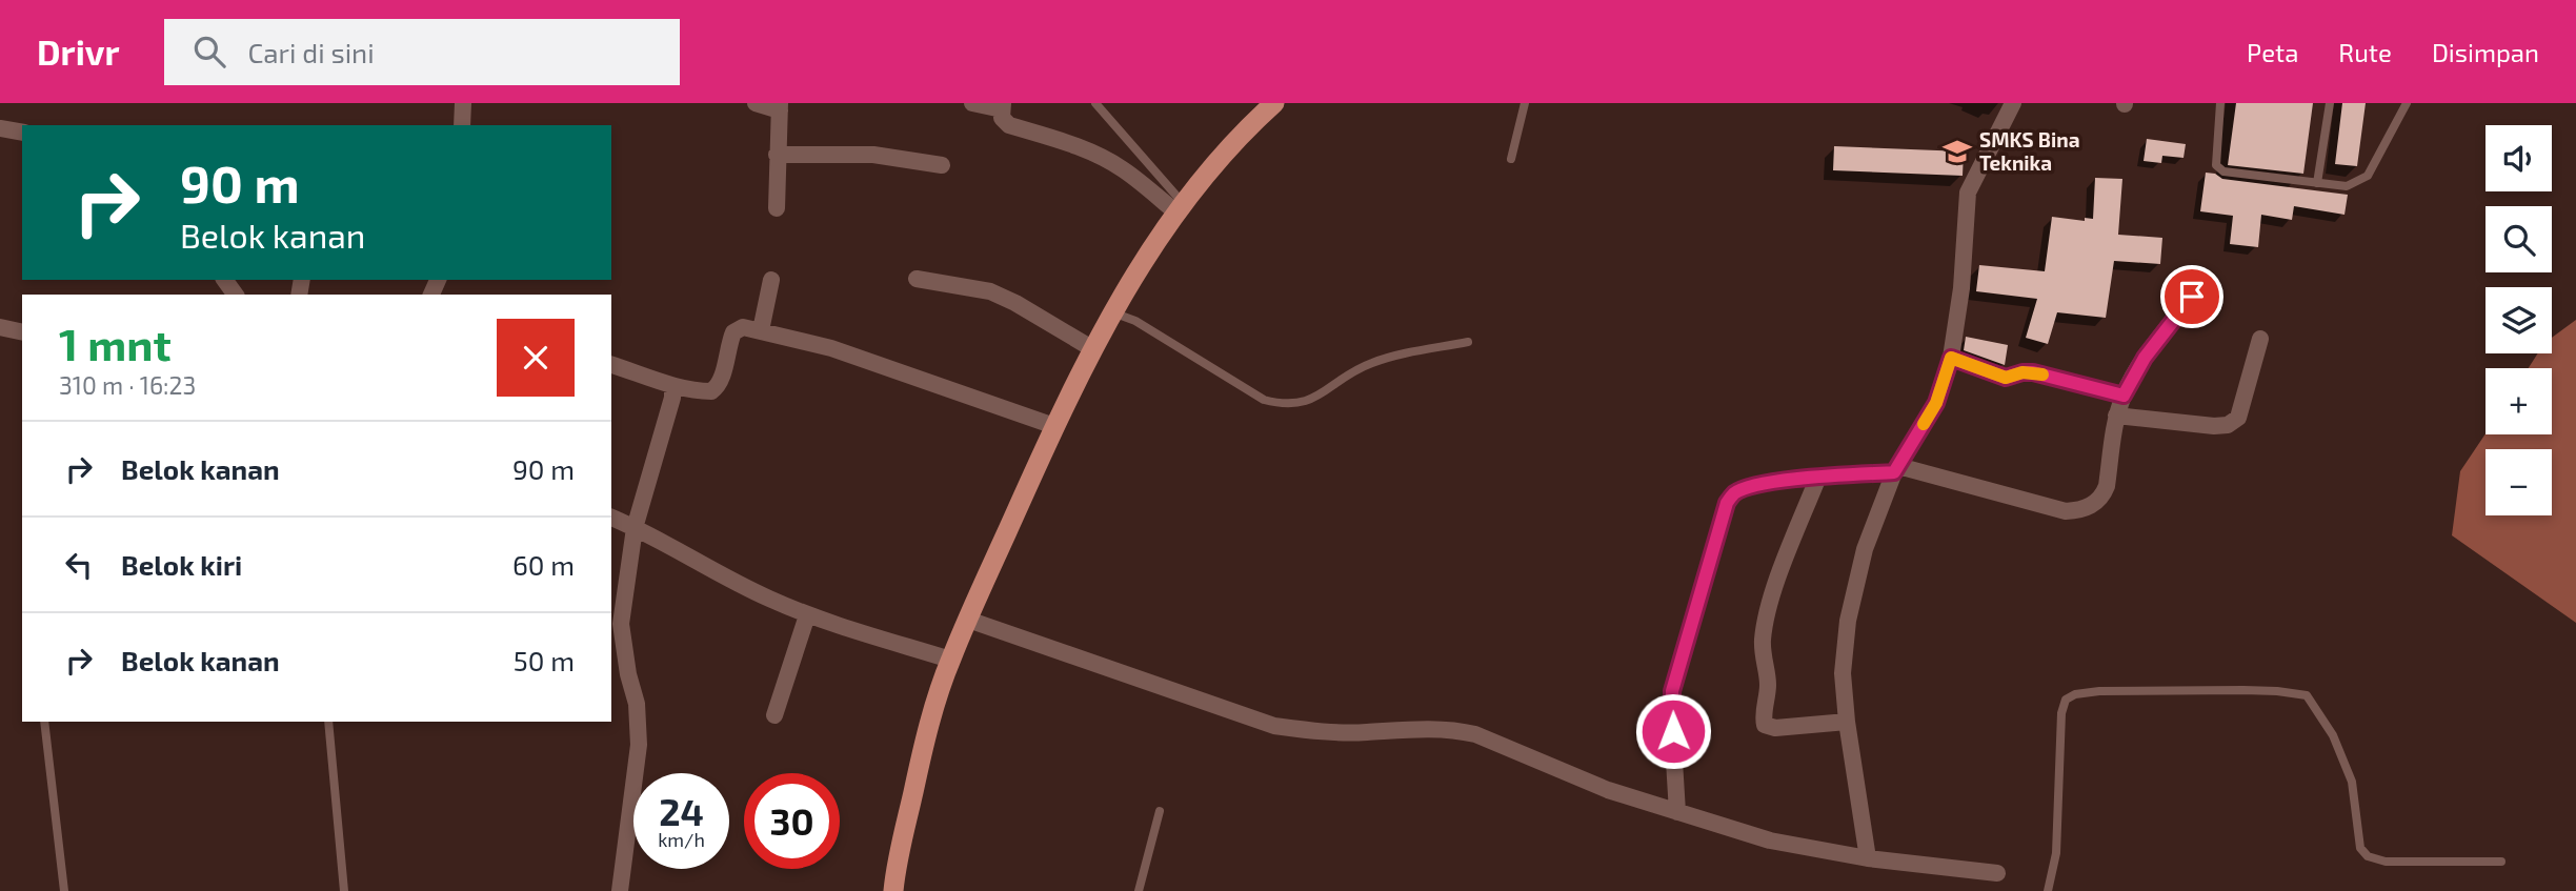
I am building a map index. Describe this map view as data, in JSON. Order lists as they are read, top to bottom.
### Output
{
  "places": {
    "school or university": ["SMKS Bina Teknika"]
  },
  "page": {
    "header": "Drivr",
    "search": "Cari di sini",
    "nav": ["Peta", "Rute", "Disimpan"],
    "map_buttons": ["+", "−"],
    "turn": ["90 m", "Belok kanan"],
    "heading": ["1 mnt", "310 m · 16:23"],
    "list": [
      {
        "name": "Belok kanan",
        "value": "90 m"
      },
      {
        "name": "Belok kiri",
        "value": "60 m"
      },
      {
        "name": "Belok kanan",
        "value": "50 m"
      }
    ],
    "speed": "24 km/h",
    "limit": "30"
  }
}
